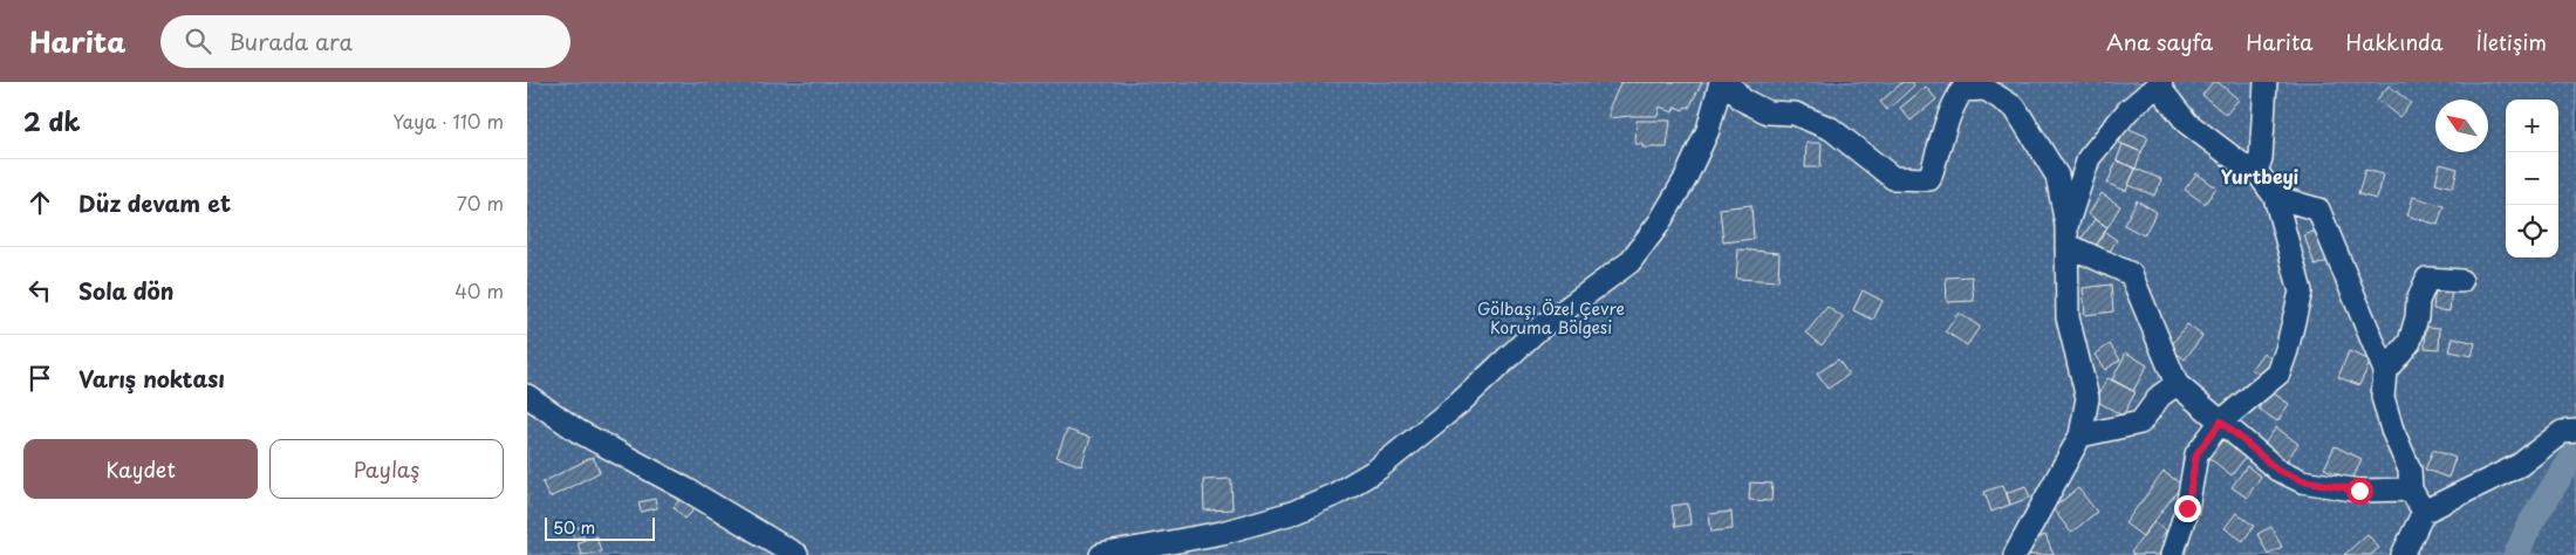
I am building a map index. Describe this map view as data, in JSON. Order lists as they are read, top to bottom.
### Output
{
  "districts": ["Yurtbeyi"],
  "parks": ["Gölbaşı Özel Çevre Koruma Bölgesi"],
  "scale_bar": "50 m",
  "north": "top left",
  "page": {
    "header": "Harita",
    "search": "Burada ara",
    "nav": [
      "Ana sayfa",
      "Harita",
      "Hakkında",
      "İletişim"
    ],
    "heading": ["2 dk", "Yaya · 110 m"],
    "map_buttons": ["+", "−"],
    "list": [
      ["Düz devam et", "70 m"],
      ["Sola dön", "40 m"],
      "Varış noktası"
    ],
    "buttons": ["Kaydet", "Paylaş"],
    "scale": "50 m"
  }
}
